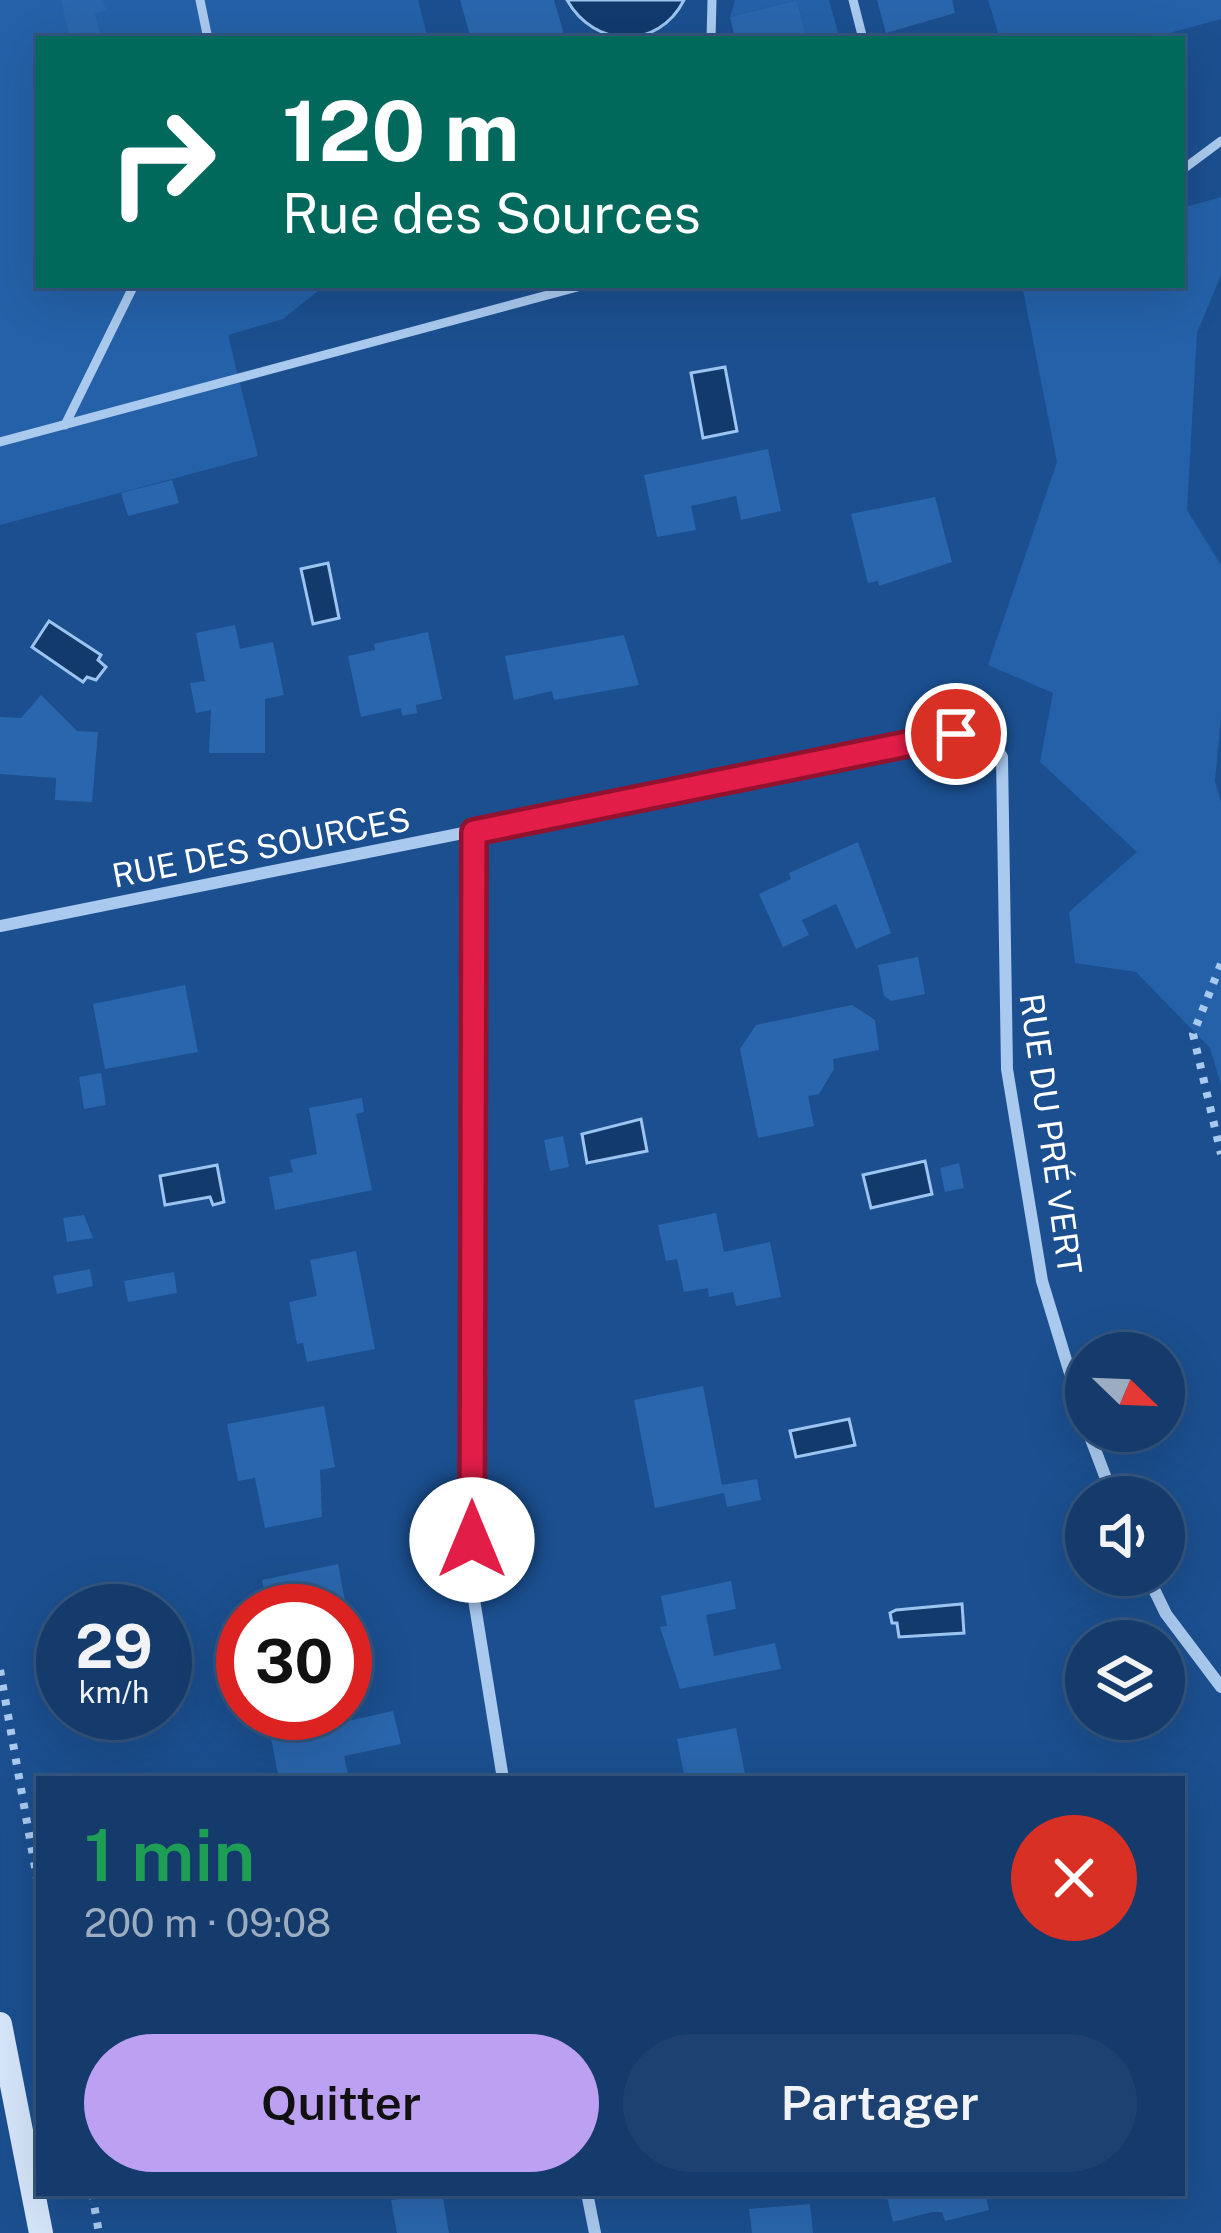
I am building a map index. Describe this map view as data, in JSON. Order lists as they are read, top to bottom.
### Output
{
  "streets": {
    "street": ["RUE DES SOURCES", "RUE DU PRÉ VERT"]
  },
  "crossings": [
    ["RUE DES SOURCES", "RUE DU PRÉ VERT"]
  ],
  "north": "bottom right",
  "page": {
    "turn": ["120 m", "Rue des Sources"],
    "speed": "29 km/h",
    "limit": "30",
    "heading": ["1 min", "200 m · 09:08"],
    "buttons": ["Quitter", "Partager"]
  }
}
